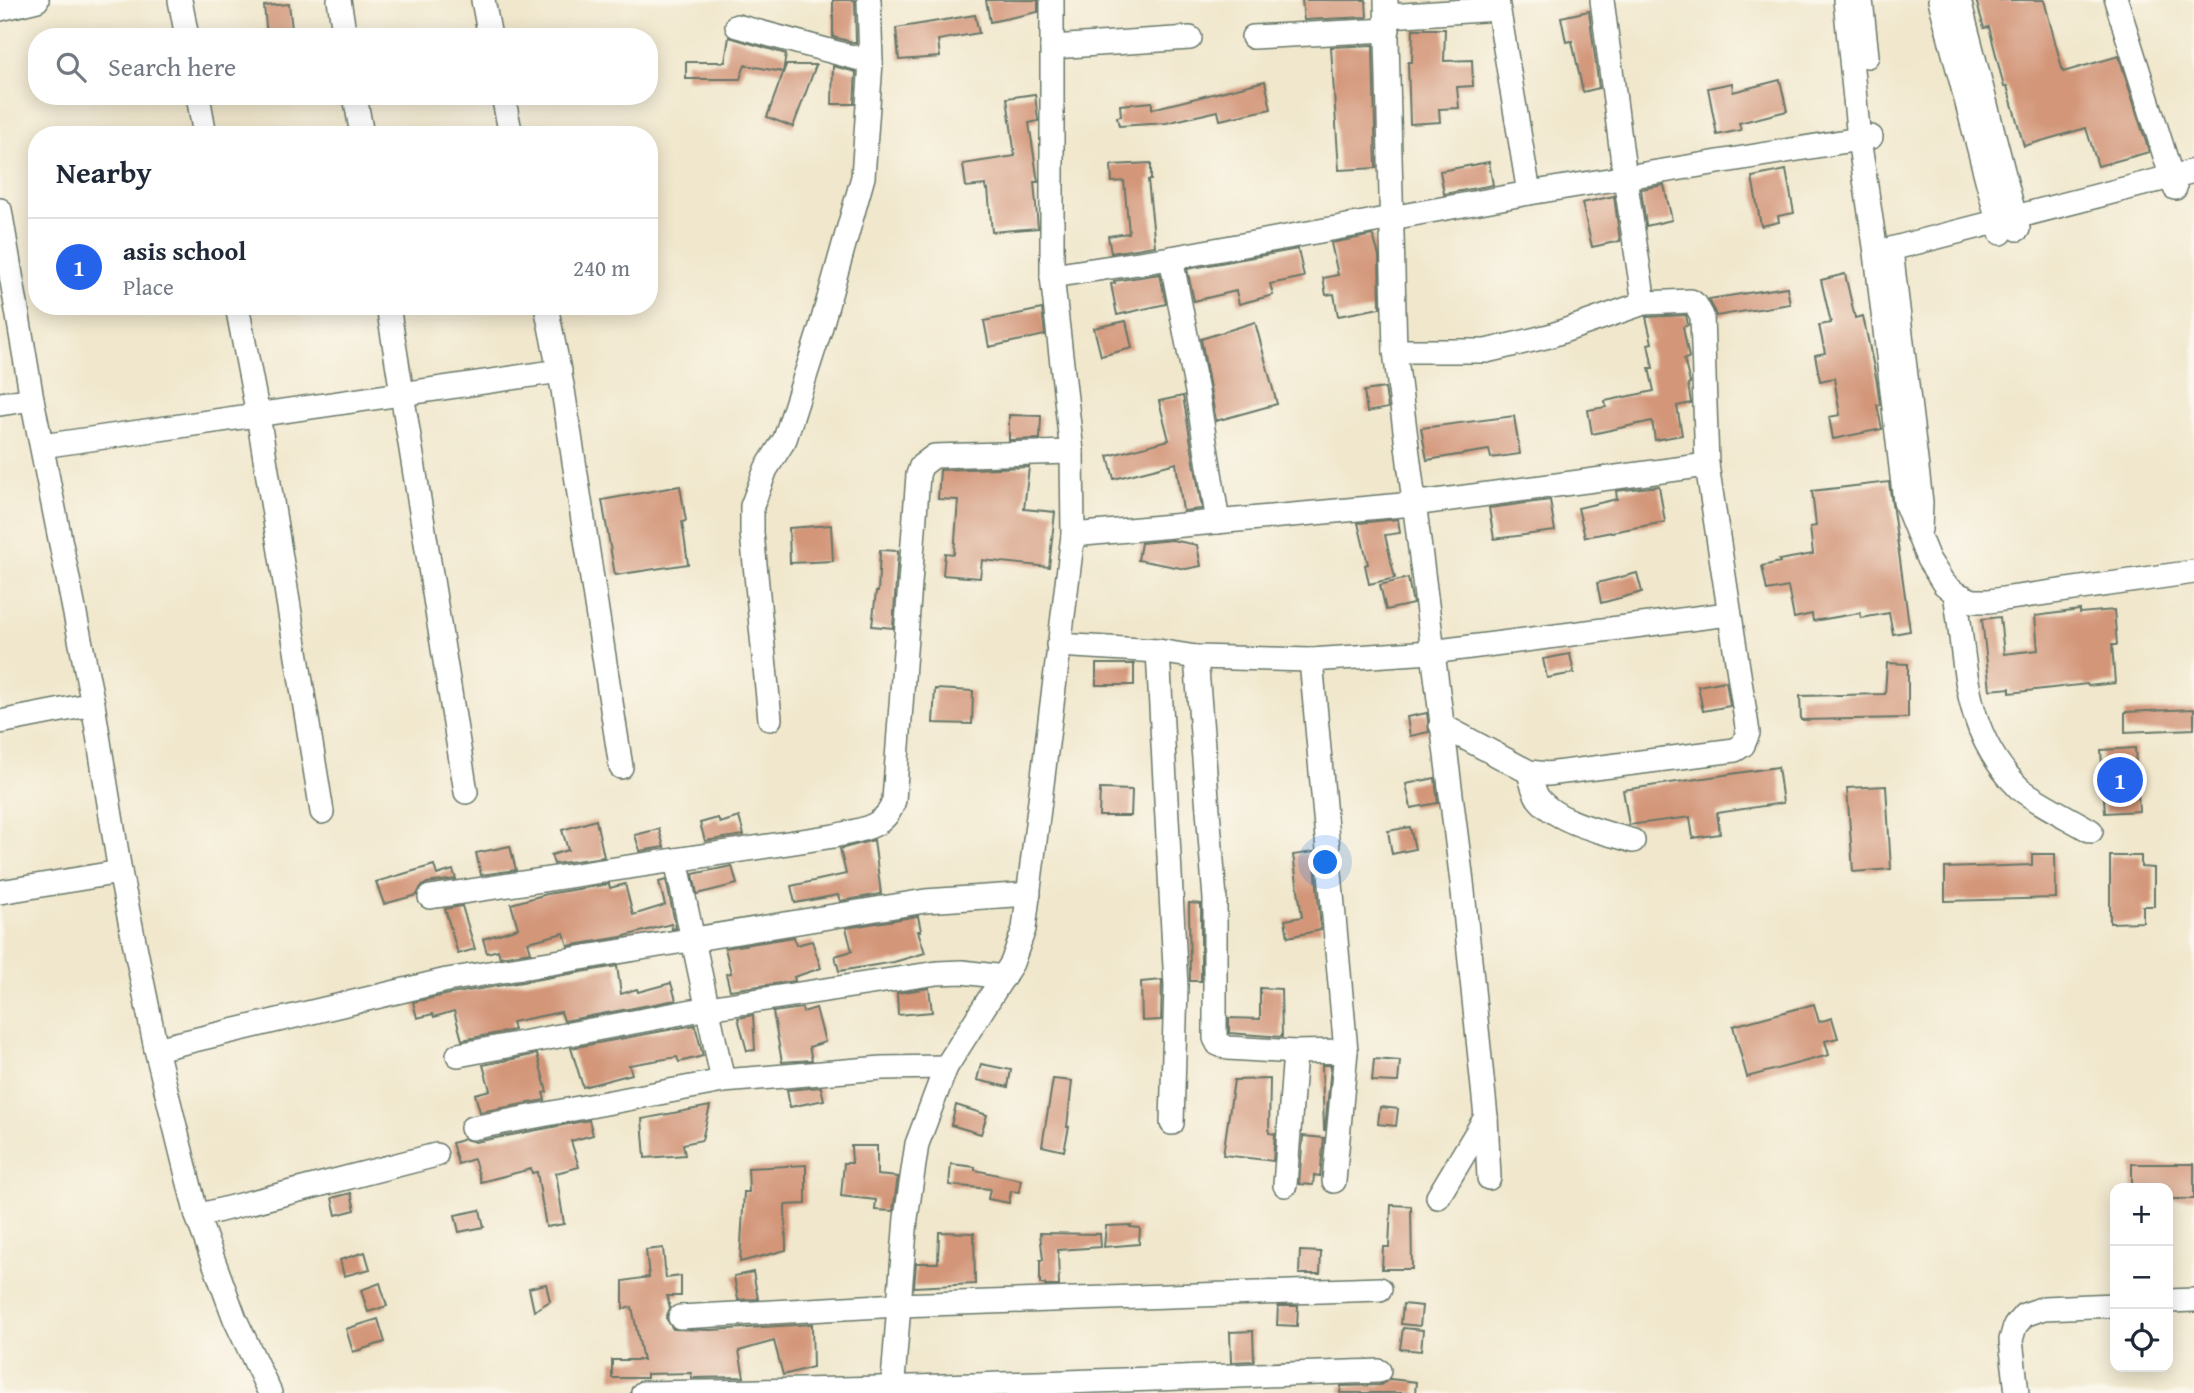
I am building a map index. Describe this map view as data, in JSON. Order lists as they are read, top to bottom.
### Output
{
  "page": {
    "search": "Search here",
    "heading": "Nearby",
    "list": [
      {
        "mark": "1",
        "name": "asis school",
        "note": "Place",
        "value": "240 m"
      }
    ],
    "pins": "1",
    "map_buttons": ["+", "−"]
  }
}
